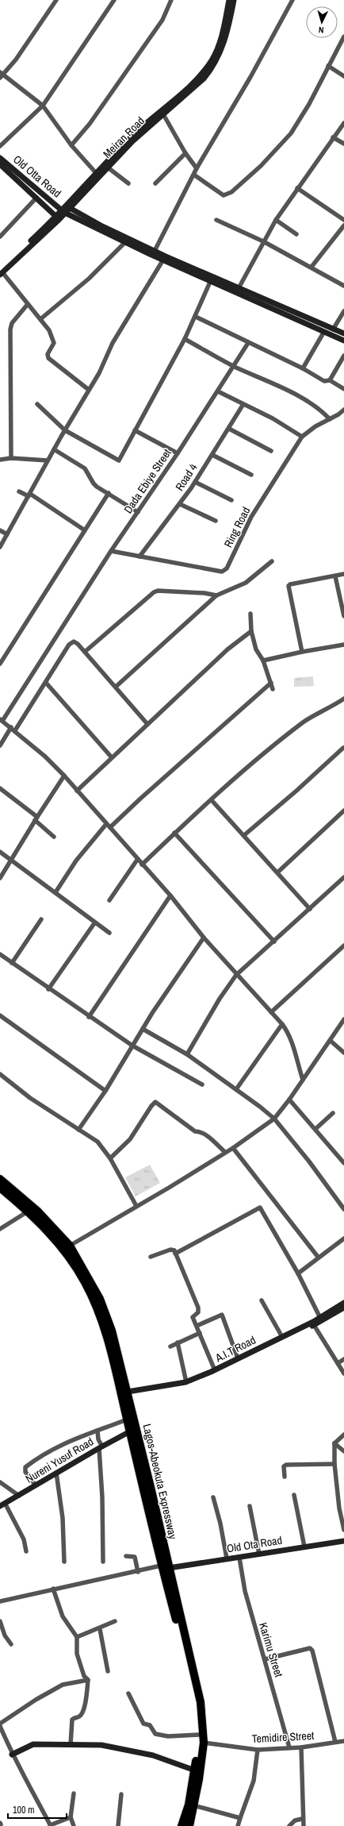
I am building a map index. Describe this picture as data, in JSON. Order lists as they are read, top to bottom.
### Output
{
  "streets": {
    "highway": ["Lagos-Abeokuta Expressway"],
    "street": [
      "Meiran Road",
      "Old Otta Road",
      "Road 4",
      "Dada Ebiye Street",
      "Ring Road",
      "A.I.T Road",
      "Nureni Yusuf Road",
      "Old Ota Road",
      "Karimu Street",
      "Temidire Street"
    ]
  },
  "crossings": [
    ["Meiran Road", "Old Otta Road"],
    ["Road 4", "Ring Road"],
    ["Dada Ebiye Street", "Ring Road"],
    ["A.I.T Road", "Lagos-Abeokuta Expressway"],
    ["Nureni Yusuf Road", "Lagos-Abeokuta Expressway"],
    ["Lagos-Abeokuta Expressway", "Old Ota Road"],
    ["Lagos-Abeokuta Expressway", "Temidire Street"],
    ["Old Ota Road", "Karimu Street"],
    ["Karimu Street", "Temidire Street"]
  ],
  "scale_bar": "100 m",
  "north": "bottom"
}
